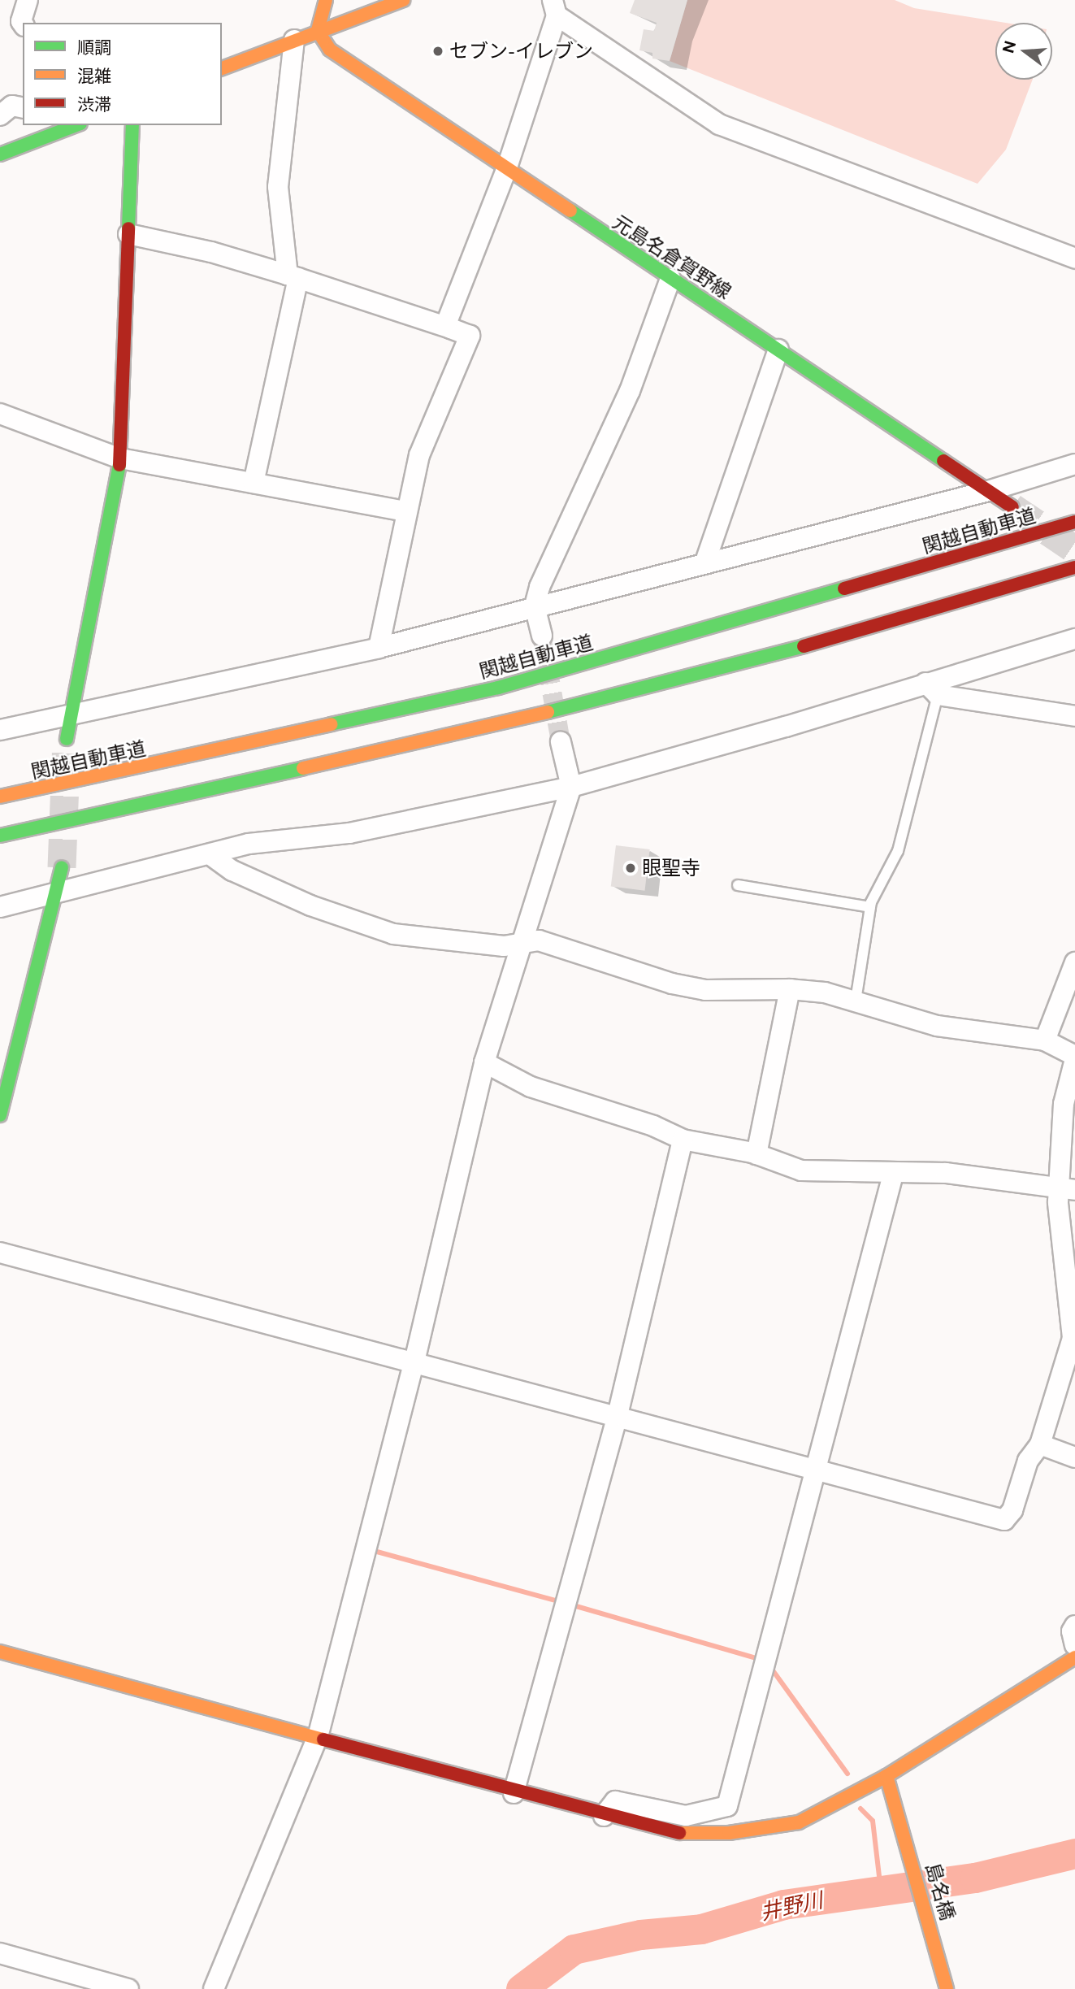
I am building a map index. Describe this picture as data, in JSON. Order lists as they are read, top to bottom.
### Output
{
  "streets": {
    "main road": ["元島名倉賀野線", "関越自動車道", "島名橋"]
  },
  "water": ["井野川"],
  "places": ["セブン-イレブン", "眼聖寺"],
  "legend": ["順調", "混雑", "渋滞"],
  "north": "left"
}
